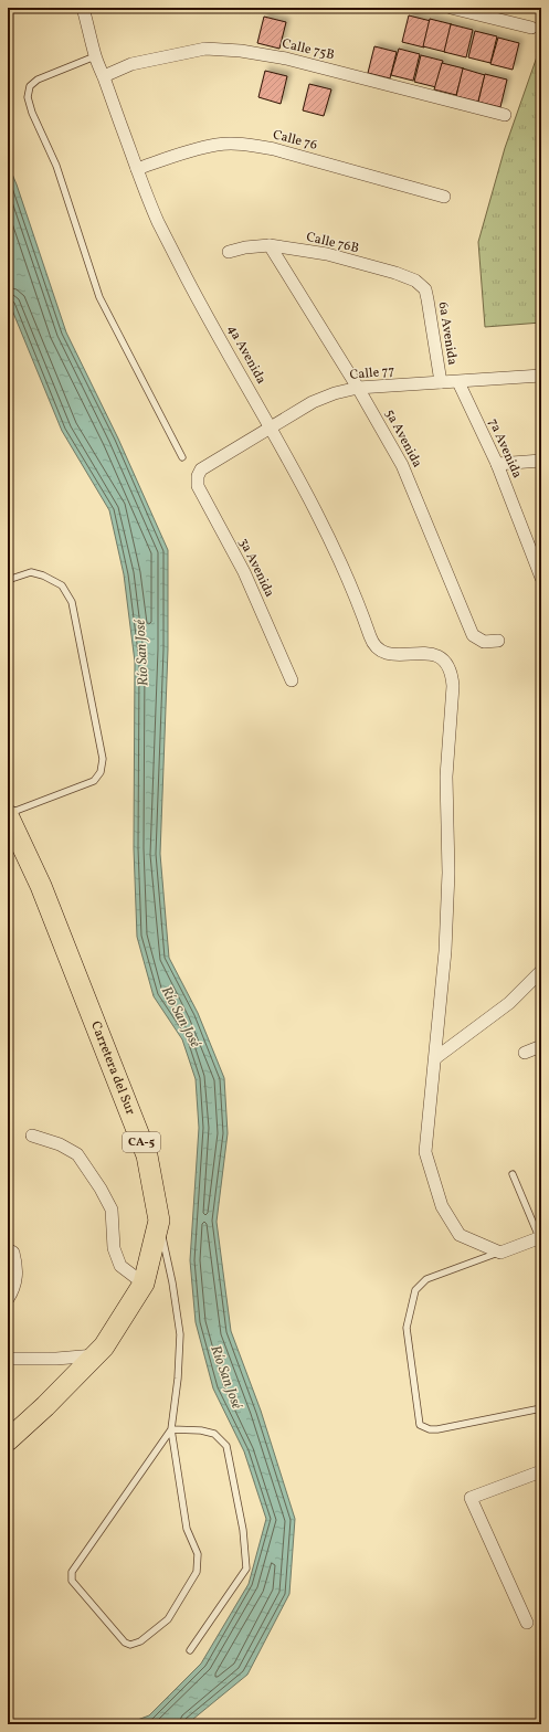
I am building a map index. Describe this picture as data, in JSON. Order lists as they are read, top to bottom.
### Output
{
  "streets": {
    "highway": ["Carretera del Sur", "CA-5"],
    "street": [
      "Calle 75B",
      "Calle 76",
      "Calle 76B",
      "6a Avenida",
      "4a Avenida",
      "Calle 77",
      "5a Avenida",
      "7a Avenida",
      "3a Avenida"
    ]
  },
  "crossings": [
    ["Calle 75B", "4a Avenida"],
    ["Calle 76", "4a Avenida"],
    ["Calle 76B", "6a Avenida"],
    ["Calle 76B", "5a Avenida"],
    ["6a Avenida", "Calle 77"],
    ["4a Avenida", "Calle 77"],
    ["Calle 77", "5a Avenida"],
    ["Calle 77", "7a Avenida"],
    ["Calle 77", "3a Avenida"]
  ],
  "water": ["Río San José"]
}
